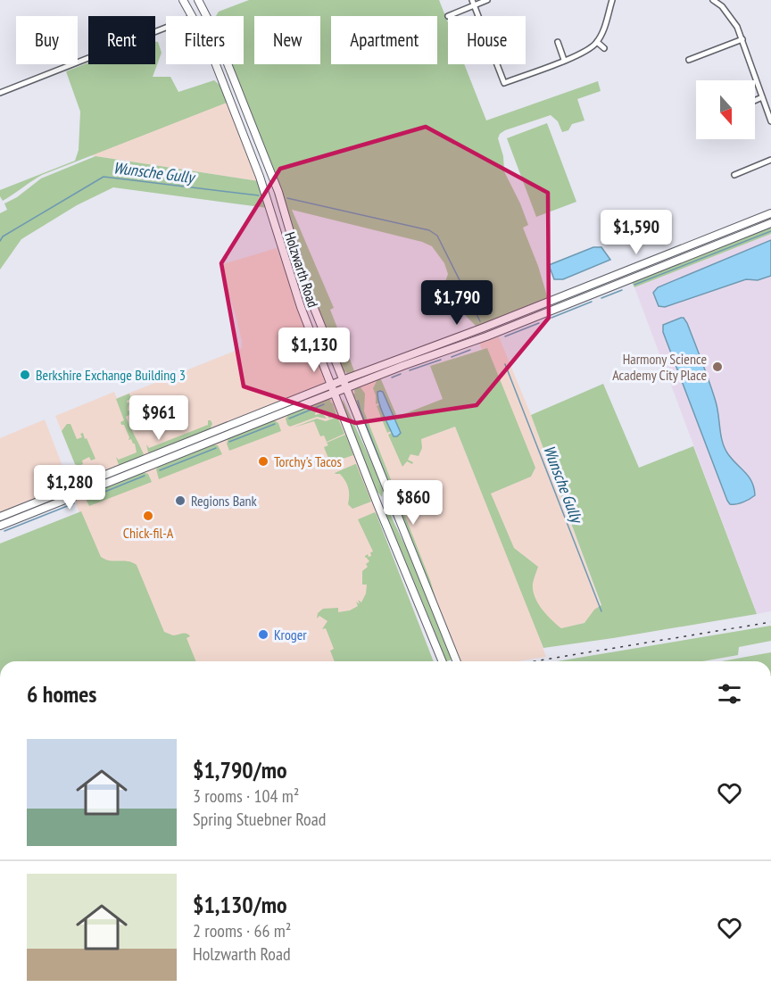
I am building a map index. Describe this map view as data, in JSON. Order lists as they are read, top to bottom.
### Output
{
  "streets": {
    "main road": ["Holzwarth Road"]
  },
  "water": ["Wunsche Gully"],
  "places": [
    "Harmony Science Academy City Place",
    "Berkshire Exchange Building 3",
    "Torchy's Tacos",
    "Regions Bank",
    "Chick-fil-A",
    "Kroger"
  ],
  "north": "bottom",
  "page": {
    "chip": [
      "Buy",
      "Rent",
      "Filters",
      "New",
      "Apartment",
      "House"
    ],
    "price": [
      "$1,590",
      "$1,790",
      "$1,130",
      "$961",
      "$1,280",
      "$860"
    ],
    "heading": "6 homes",
    "list": [
      {
        "name": "$1,790/mo",
        "note": "3 rooms · 104 m² · Spring Stuebner Road"
      },
      {
        "name": "$1,130/mo",
        "note": "2 rooms · 66 m² · Holzwarth Road"
      }
    ]
  }
}
